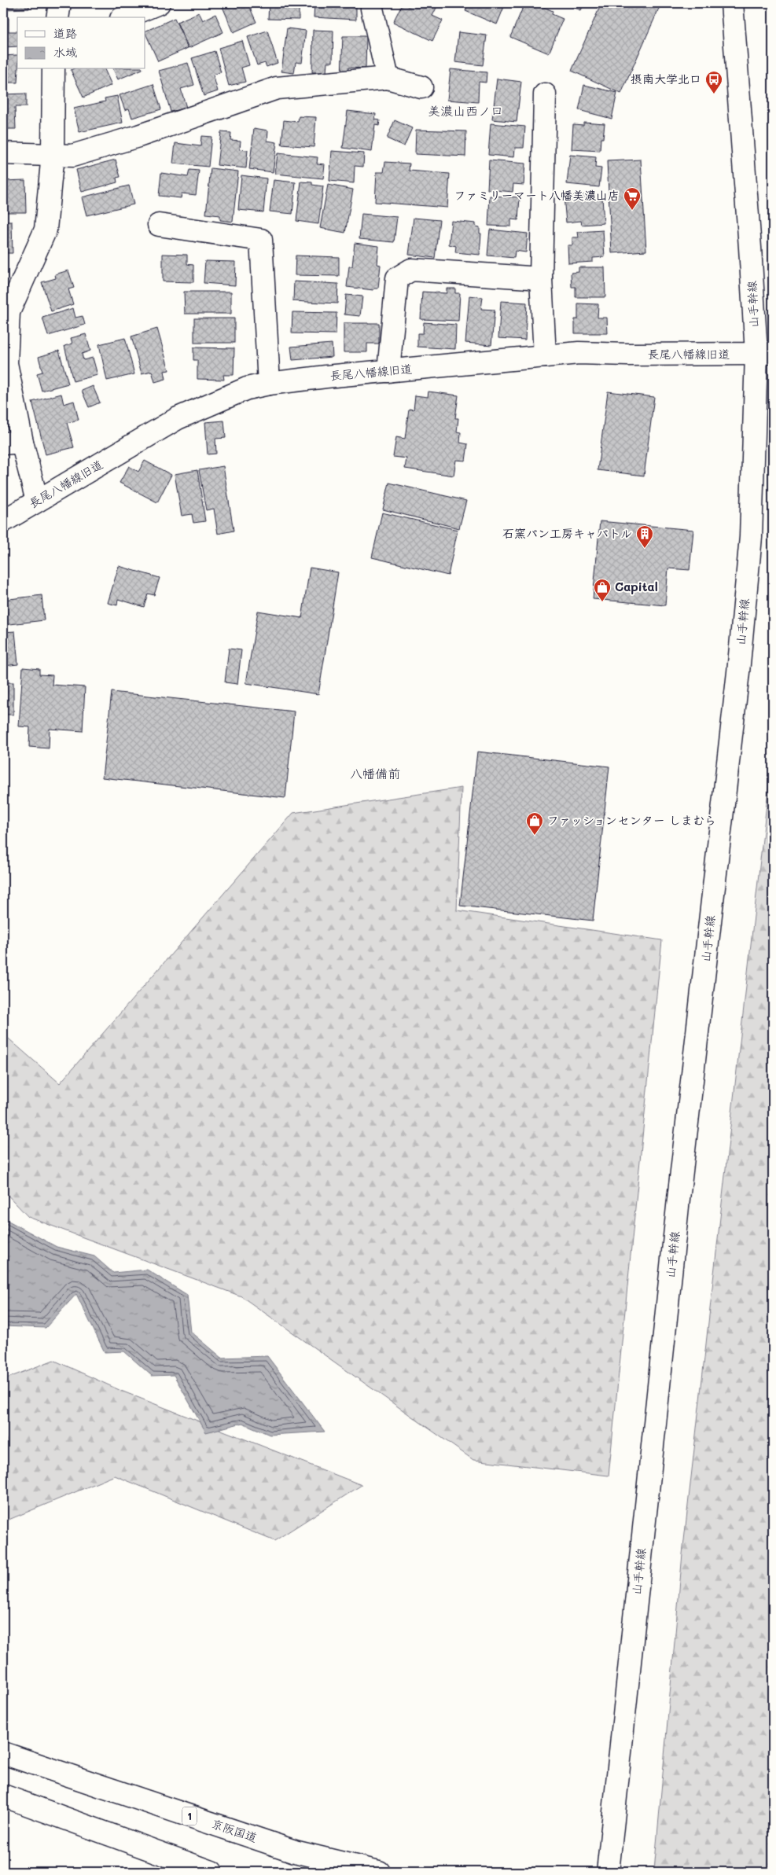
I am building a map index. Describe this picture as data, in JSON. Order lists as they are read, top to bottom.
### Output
{
  "streets": {
    "main road": [
      "山手幹線",
      "長尾八幡線旧道",
      "1",
      "京阪国道"
    ]
  },
  "crossings": [
    ["山手幹線", "長尾八幡線旧道"]
  ],
  "districts": ["美濃山西ノ口", "八幡備前"],
  "places": {
    "bus stop": ["摂南大学北口"],
    "supermarket": ["ファミリーマート八幡美濃山店"],
    "building": ["石窯パン工房キャパトル"],
    "shop": ["Capital", "ファッションセンター しまむら"]
  },
  "legend": ["道路", "水域"]
}
